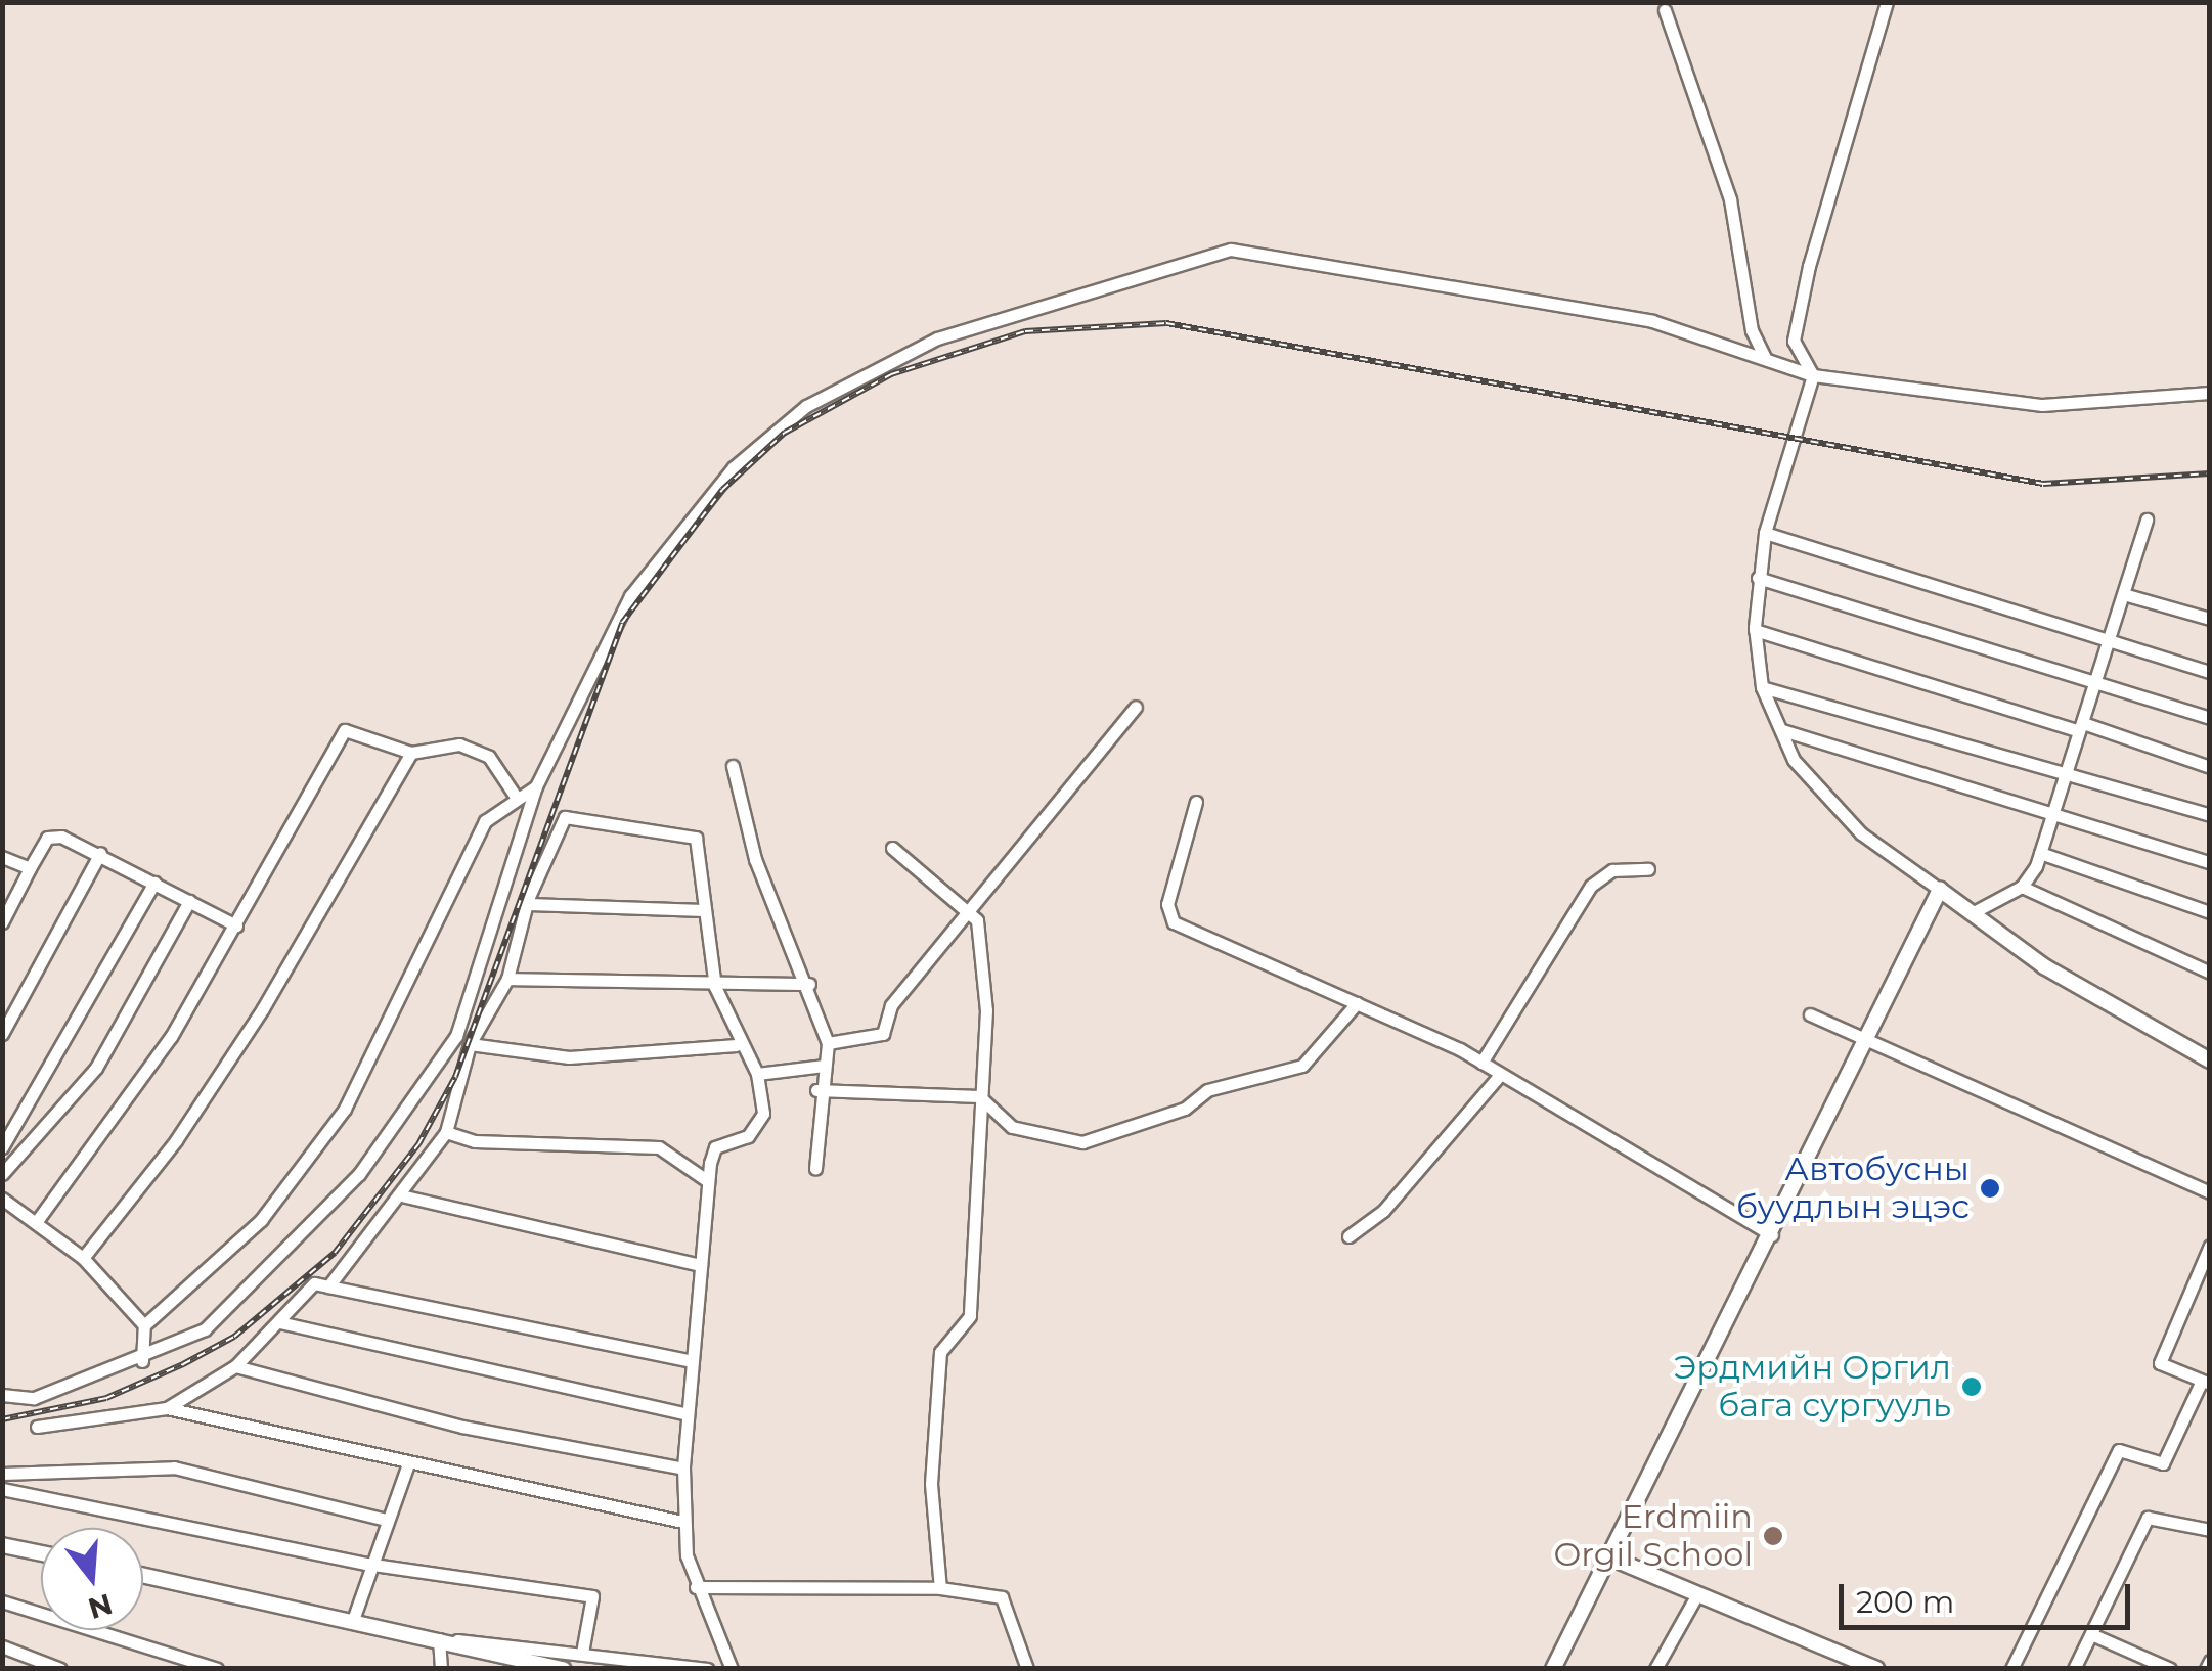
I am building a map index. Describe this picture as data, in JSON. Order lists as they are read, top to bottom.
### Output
{
  "places": ["Автобусны буудлын эцэс", "Эрдмийн Оргил бага сургууль", "Erdmiin Orgil School"],
  "scale_bar": "200 m",
  "north": "bottom"
}
